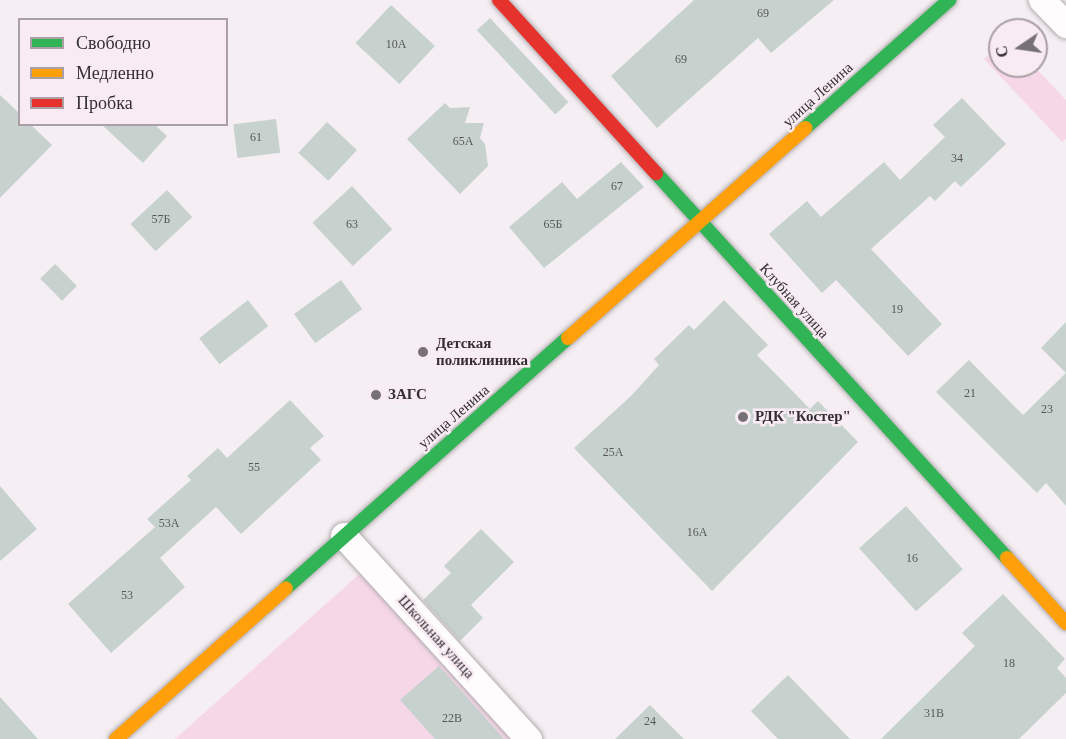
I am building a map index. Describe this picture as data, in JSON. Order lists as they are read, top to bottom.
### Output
{
  "streets": {
    "main road": ["улица Ленина", "Клубная улица"],
    "street": ["Школьная улица"]
  },
  "crossings": [
    ["улица Ленина", "Клубная улица"],
    ["улица Ленина", "Школьная улица"]
  ],
  "places": ["Детская поликлиника", "ЗАГС", "РДК \"Костер\""],
  "house_numbers": [
    "69",
    "10А",
    "69",
    "61",
    "65А",
    "34",
    "67",
    "57Б",
    "63",
    "65Б",
    "19",
    "21",
    "23",
    "25А",
    "55",
    "53А",
    "16А",
    "16",
    "53",
    "18",
    "31В",
    "22В",
    "24"
  ],
  "legend": ["Свободно", "Медленно", "Пробка"],
  "north": "left"
}
